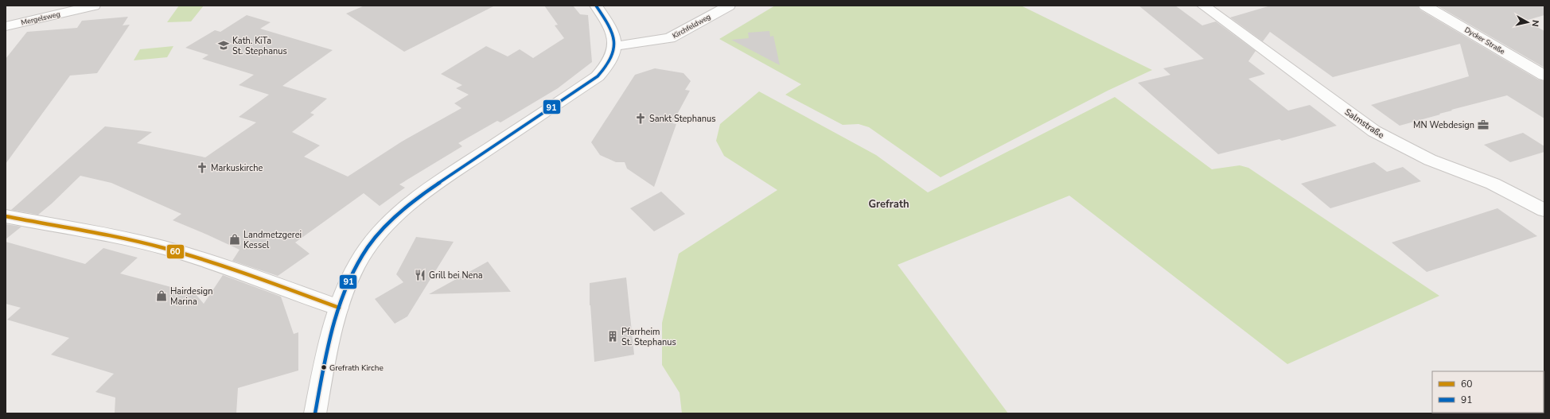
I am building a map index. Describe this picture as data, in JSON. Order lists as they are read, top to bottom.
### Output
{
  "streets": {
    "street": [
      "Mergelsweg",
      "Kirchfeldweg",
      "Dycker Straße",
      "Salmstraße"
    ]
  },
  "districts": ["Grefrath"],
  "places": {
    "school or university": ["Kath. KiTa St. Stephanus"],
    "church": ["Sankt Stephanus", "Markuskirche"],
    "office": ["MN Webdesign"],
    "shop": ["Landmetzgerei Kessel", "Hairdesign Marina"],
    "restaurant": ["Grill bei Nena"],
    "building": ["Pfarrheim St. Stephanus"],
    "other": ["Grefrath Kirche"]
  },
  "lines": ["transit line 91", "transit line 60"],
  "legend": ["60", "91"],
  "north": "right"
}
